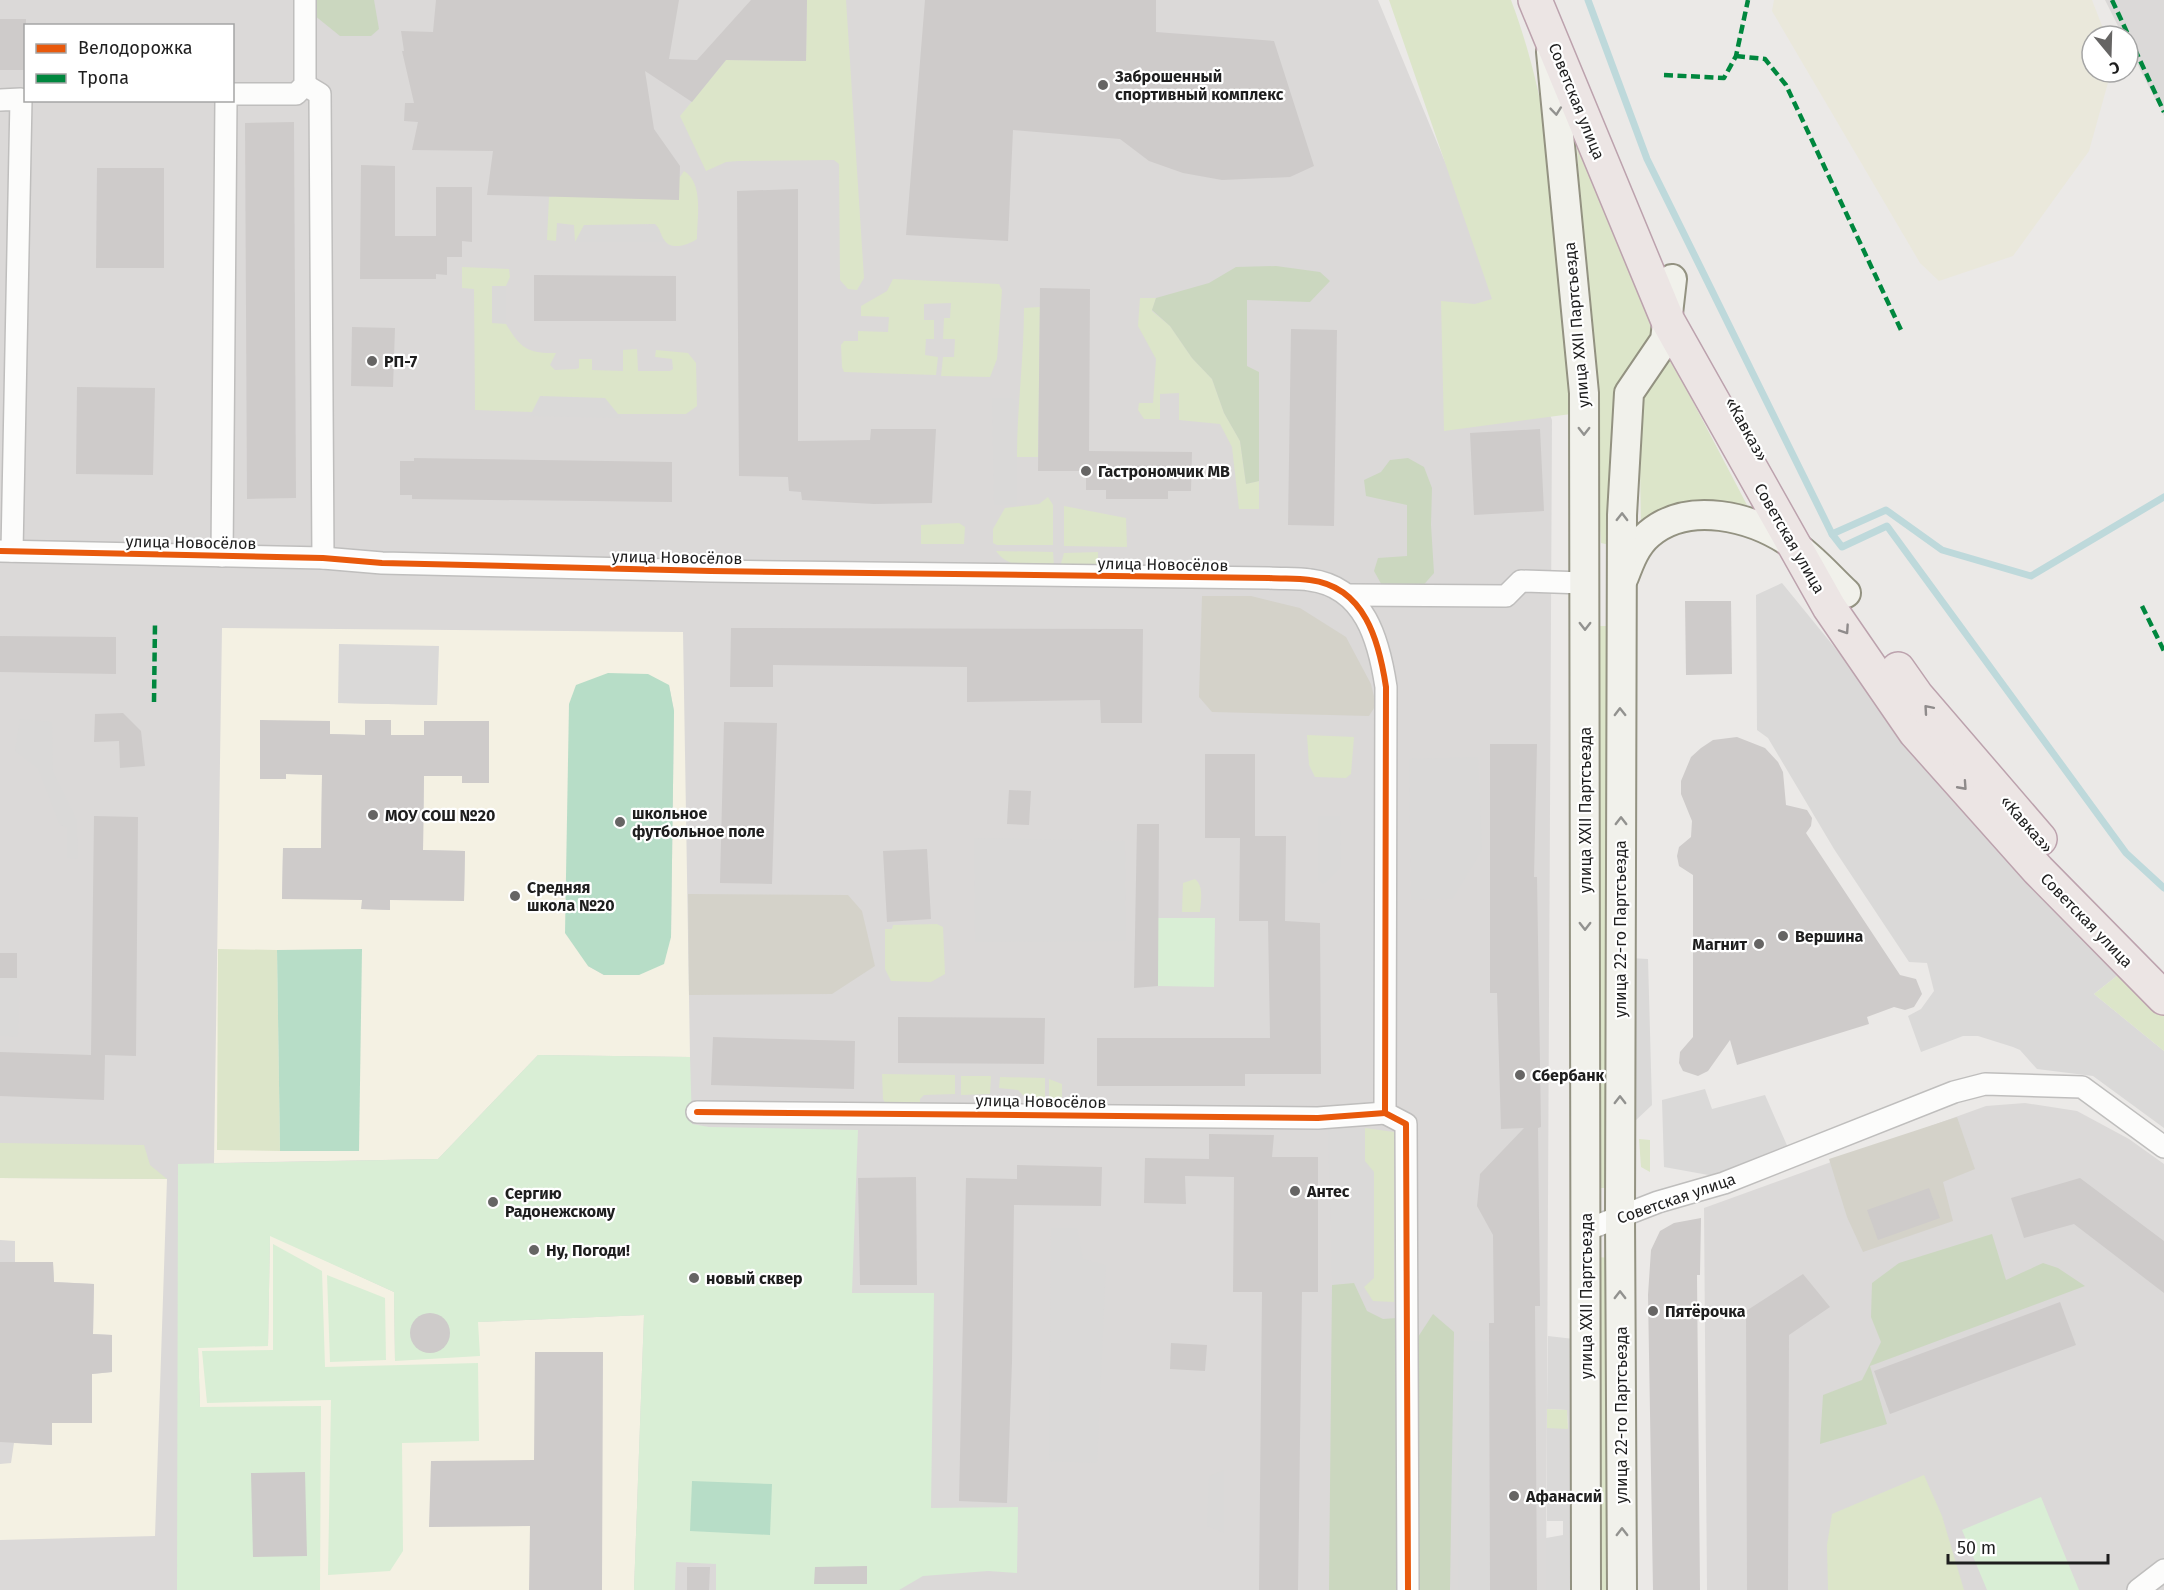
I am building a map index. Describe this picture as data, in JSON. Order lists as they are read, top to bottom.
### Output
{
  "streets": {
    "highway": ["Советская улица", "«Кавказ»"],
    "main road": ["улица XXII Партсъезда", "улица 22-го Партсъезда"],
    "street": ["улица Новосёлов"]
  },
  "crossings": [
    ["Советская улица", "улица XXII Партсъезда"],
    ["Советская улица", "улица 22-го Партсъезда"],
    ["«Кавказ»", "улица 22-го Партсъезда"]
  ],
  "one_way": ["улица XXII Партсъезда", "«Кавказ»", "улица 22-го Партсъезда"],
  "places": [
    "Заброшенный спортивный комплекс",
    "РП-7",
    "Гастрономчик МВ",
    "МОУ СОШ №20",
    "школьное футбольное поле",
    "Средняя школа №20",
    "Вершина",
    "Магнит",
    "Сбербанк",
    "Антес",
    "Сергию Радонежскому",
    "Ну, Погоди!",
    "новый сквер",
    "Пятёрочка",
    "Афанасий"
  ],
  "legend": ["Велодорожка", "Тропа"],
  "scale_bar": "50 m",
  "north": "bottom"
}
